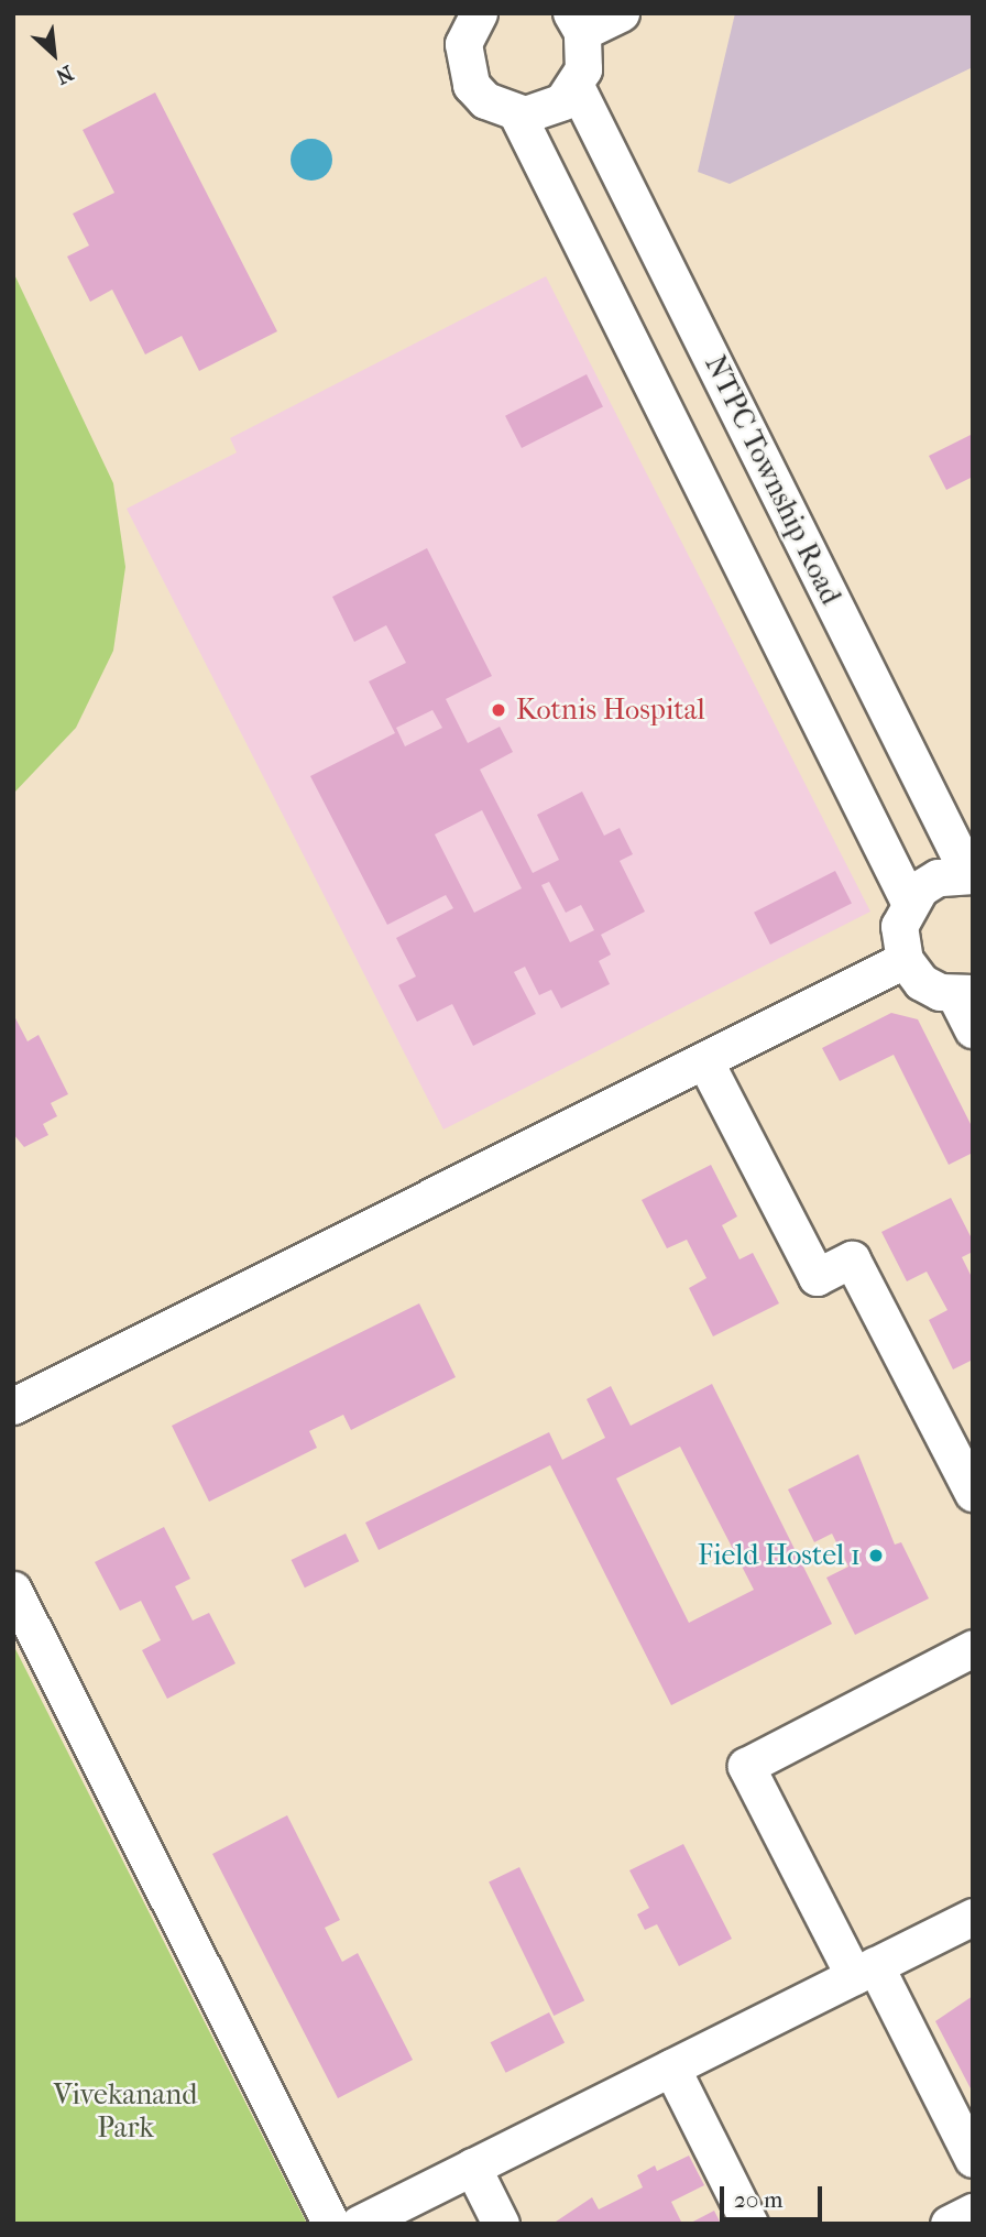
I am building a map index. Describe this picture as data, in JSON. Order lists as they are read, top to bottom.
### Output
{
  "streets": {
    "street": ["NTPC Township Road"]
  },
  "parks": ["Vivekanand Park"],
  "places": ["Kotnis Hospital", "Field Hostel 1"],
  "scale_bar": "20 m",
  "north": "bottom right"
}
